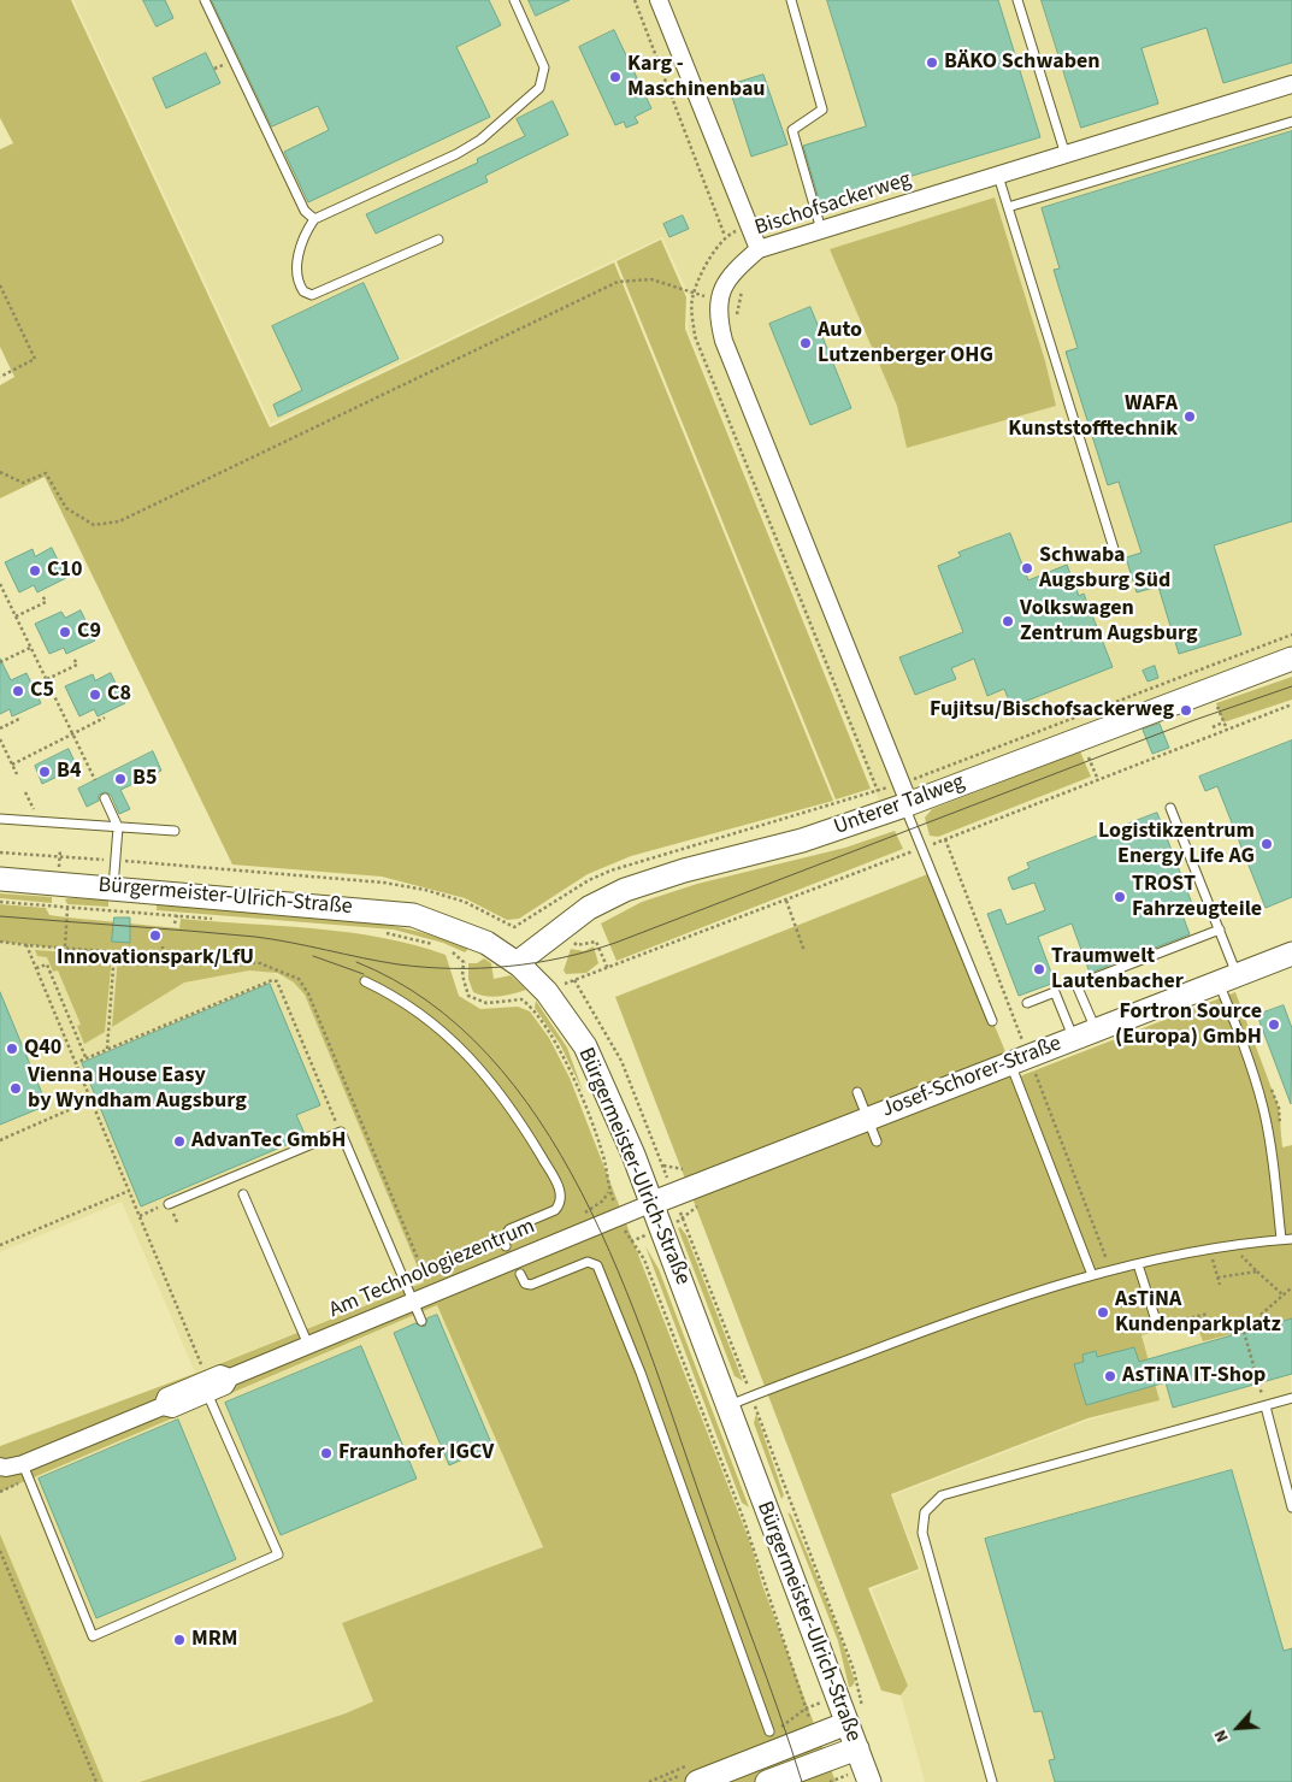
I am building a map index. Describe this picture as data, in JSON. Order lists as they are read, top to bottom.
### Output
{
  "streets": {
    "street": [
      "Bischofsackerweg",
      "Unterer Talweg",
      "Bürgermeister-Ulrich-Straße",
      "Josef-Schorer-Straße",
      "Am Technologiezentrum"
    ]
  },
  "crossings": [
    ["Unterer Talweg", "Bürgermeister-Ulrich-Straße"],
    ["Bürgermeister-Ulrich-Straße", "Josef-Schorer-Straße"],
    ["Bürgermeister-Ulrich-Straße", "Am Technologiezentrum"],
    ["Josef-Schorer-Straße", "Am Technologiezentrum"]
  ],
  "places": [
    "BÄKO Schwaben",
    "Karg - Maschinenbau",
    "Auto Lutzenberger OHG",
    "WAFA Kunststofftechnik",
    "Schwaba Augsburg Süd",
    "C10",
    "Volkswagen Zentrum Augsburg",
    "C9",
    "C5",
    "C8",
    "Fujitsu/Bischofsackerweg",
    "B4",
    "B5",
    "Logistikzentrum Energy Life AG",
    "TROST Fahrzeugteile",
    "Innovationspark/LfU",
    "Traumwelt Lautenbacher",
    "Fortron Source (Europa) GmbH",
    "Q40",
    "Vienna House Easy by Wyndham Augsburg",
    "AdvanTec GmbH",
    "AsTiNA Kundenparkplatz",
    "AsTiNA IT-Shop",
    "Fraunhofer IGCV",
    "MRM"
  ],
  "north": "bottom left"
}
